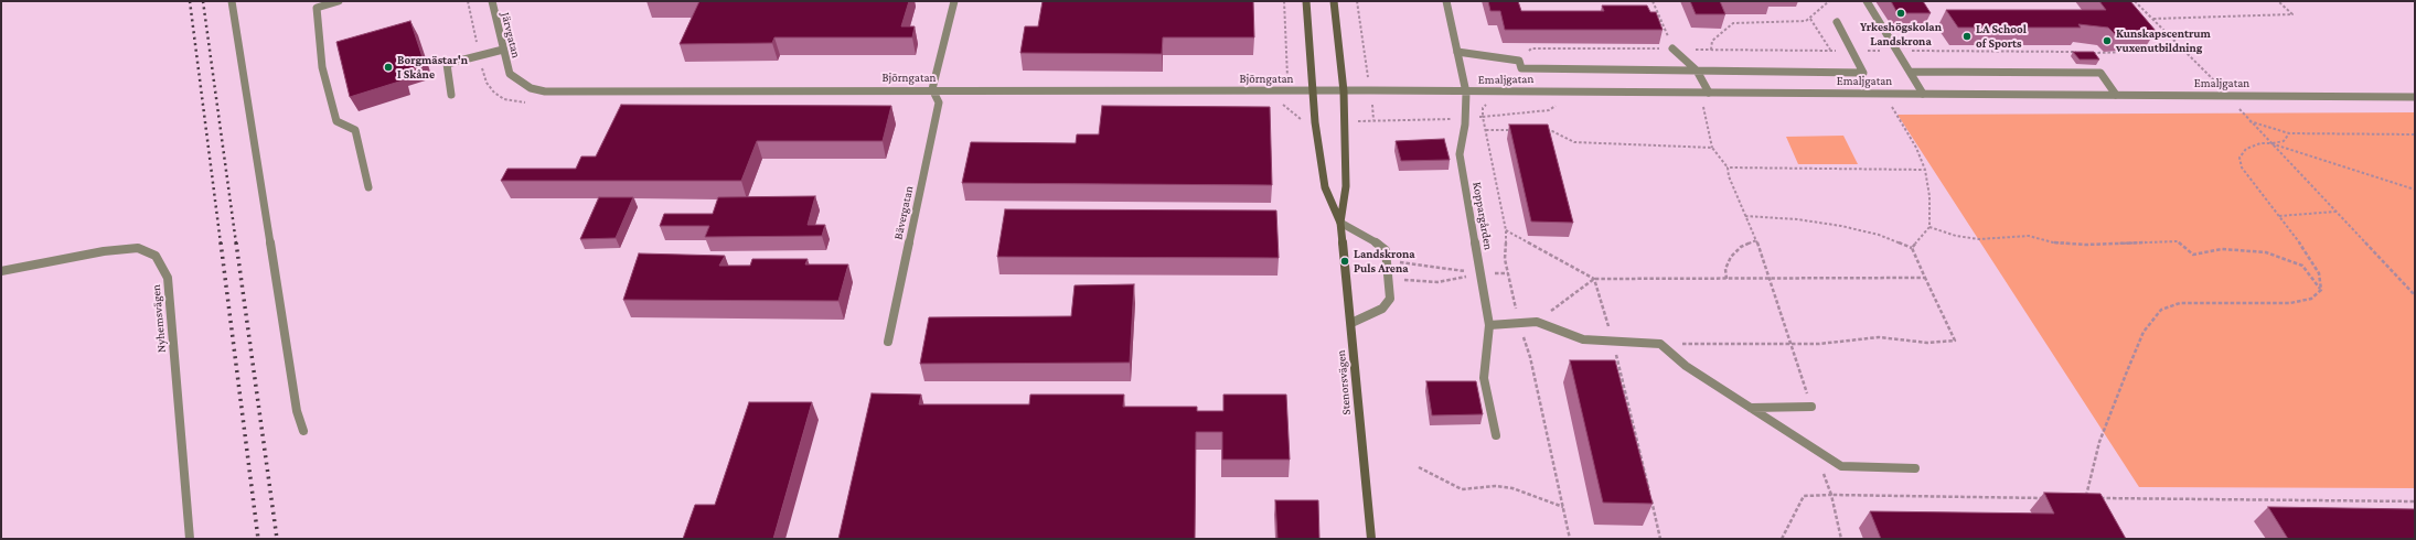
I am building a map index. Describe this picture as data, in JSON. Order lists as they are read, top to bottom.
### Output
{
  "streets": {
    "street": [
      "Järvgatan",
      "Björngatan",
      "Emaljgatan",
      "Bävergatan",
      "Koppargården",
      "Nyhemsvägen",
      "Stenorsvägen"
    ]
  },
  "crossings": [
    ["Järvgatan", "Björngatan"],
    ["Björngatan", "Emaljgatan"],
    ["Björngatan", "Bävergatan"],
    ["Björngatan", "Stenorsvägen"],
    ["Emaljgatan", "Koppargården"],
    ["Emaljgatan", "Stenorsvägen"]
  ],
  "places": [
    "Yrkeshögskolan Landskrona",
    "LA School of Sports",
    "Kunskapscentrum vuxenutbildning",
    "Borgmästar'n I Skåne",
    "Landskrona Puls Arena"
  ]
}
